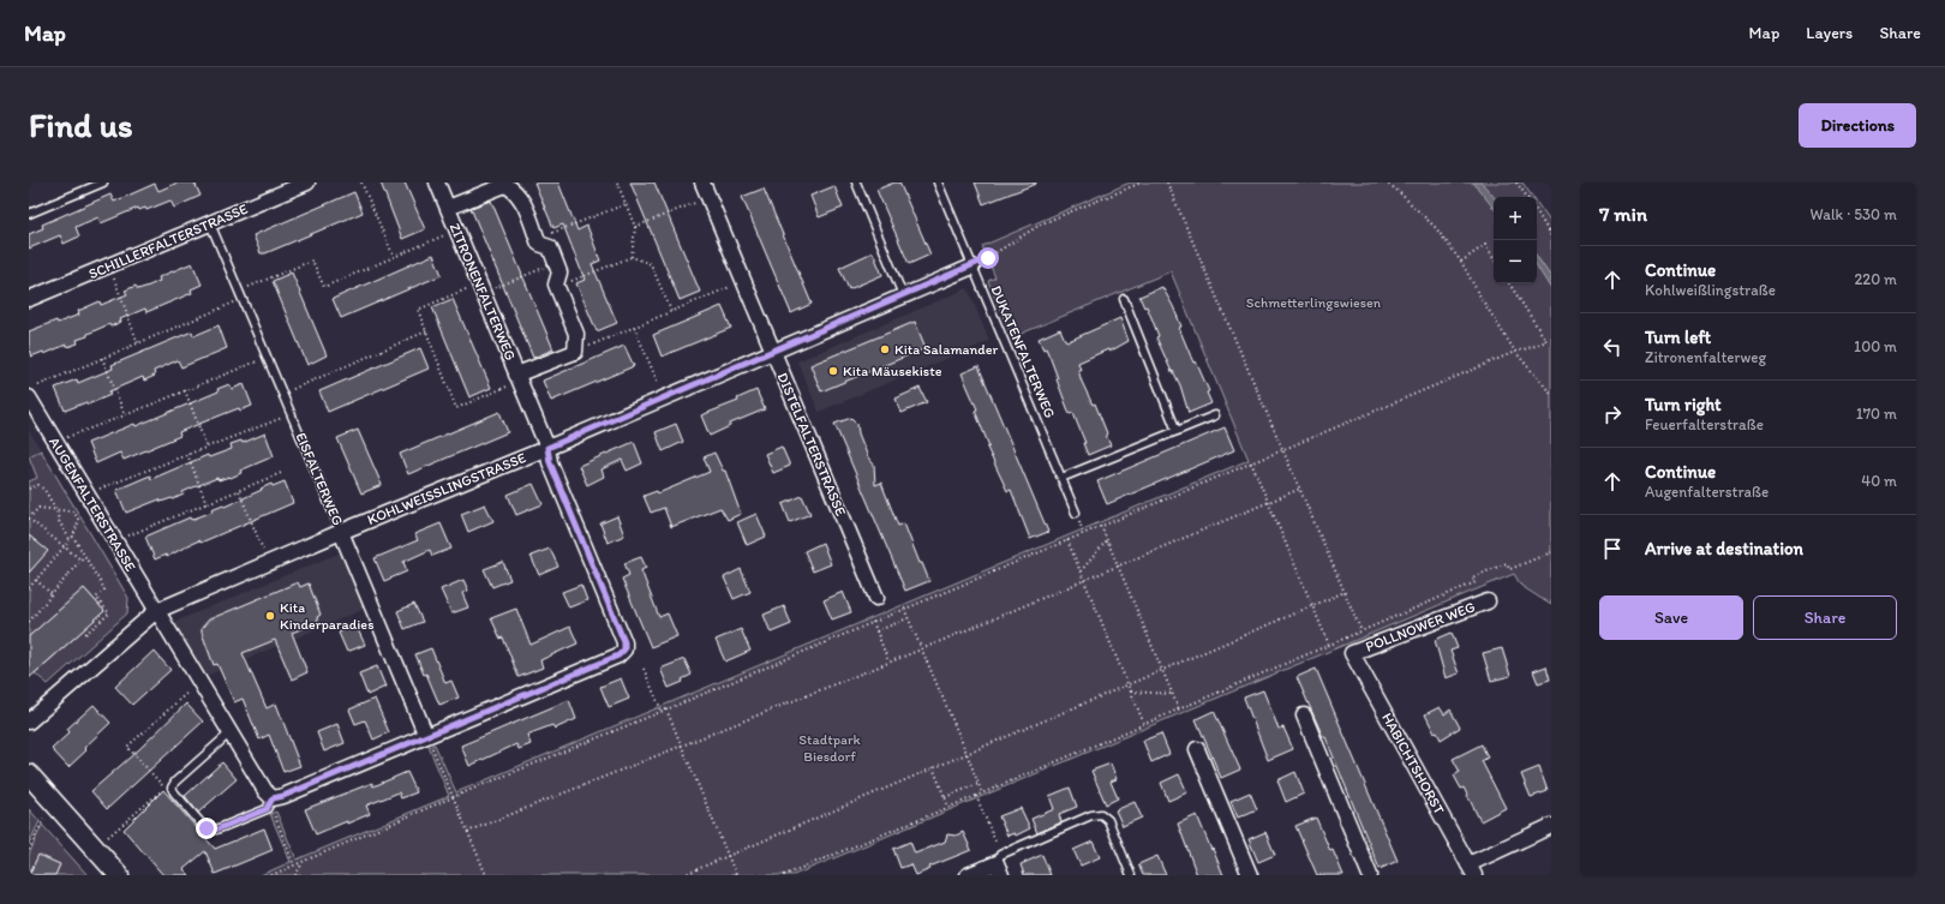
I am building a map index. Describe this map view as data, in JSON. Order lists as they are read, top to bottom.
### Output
{
  "streets": {
    "street": [
      "SCHILLERFALTERSTRASSE",
      "ZITRONENFALTERWEG",
      "DISTELFALTERSTRASSE",
      "EISFALTERWEG",
      "KOHLWEISSLINGSTRASSE",
      "AUGENFALTERSTRASSE",
      "POLLNOWER WEG",
      "HABICHTSHORST"
    ],
    "lane": ["DUKATENFALTERWEG"]
  },
  "crossings": [
    ["SCHILLERFALTERSTRASSE", "EISFALTERWEG"],
    ["ZITRONENFALTERWEG", "EISFALTERWEG"],
    ["ZITRONENFALTERWEG", "KOHLWEISSLINGSTRASSE"],
    ["DUKATENFALTERWEG", "KOHLWEISSLINGSTRASSE"],
    ["DISTELFALTERSTRASSE", "KOHLWEISSLINGSTRASSE"],
    ["EISFALTERWEG", "KOHLWEISSLINGSTRASSE"],
    ["KOHLWEISSLINGSTRASSE", "AUGENFALTERSTRASSE"],
    ["POLLNOWER WEG", "HABICHTSHORST"]
  ],
  "parks": ["Schmetterlingswiesen", "Stadtpark Biesdorf"],
  "places": ["Kita Salamander", "Kita Mäusekiste", "Kita Kinderparadies"],
  "page": {
    "header": "Map",
    "nav": ["Map", "Layers", "Share"],
    "buttons": [
      "Directions",
      ["Save", "Share"]
    ],
    "title": "Find us",
    "heading": ["7 min", "Walk · 530 m"],
    "map_buttons": ["+", "−"],
    "list": [
      ["Continue", "Kohlweißlingstraße", "220 m"],
      ["Turn left", "Zitronenfalterweg", "100 m"],
      ["Turn right", "Feuerfalterstraße", "170 m"],
      ["Continue", "Augenfalterstraße", "40 m"],
      "Arrive at destination"
    ]
  }
}
